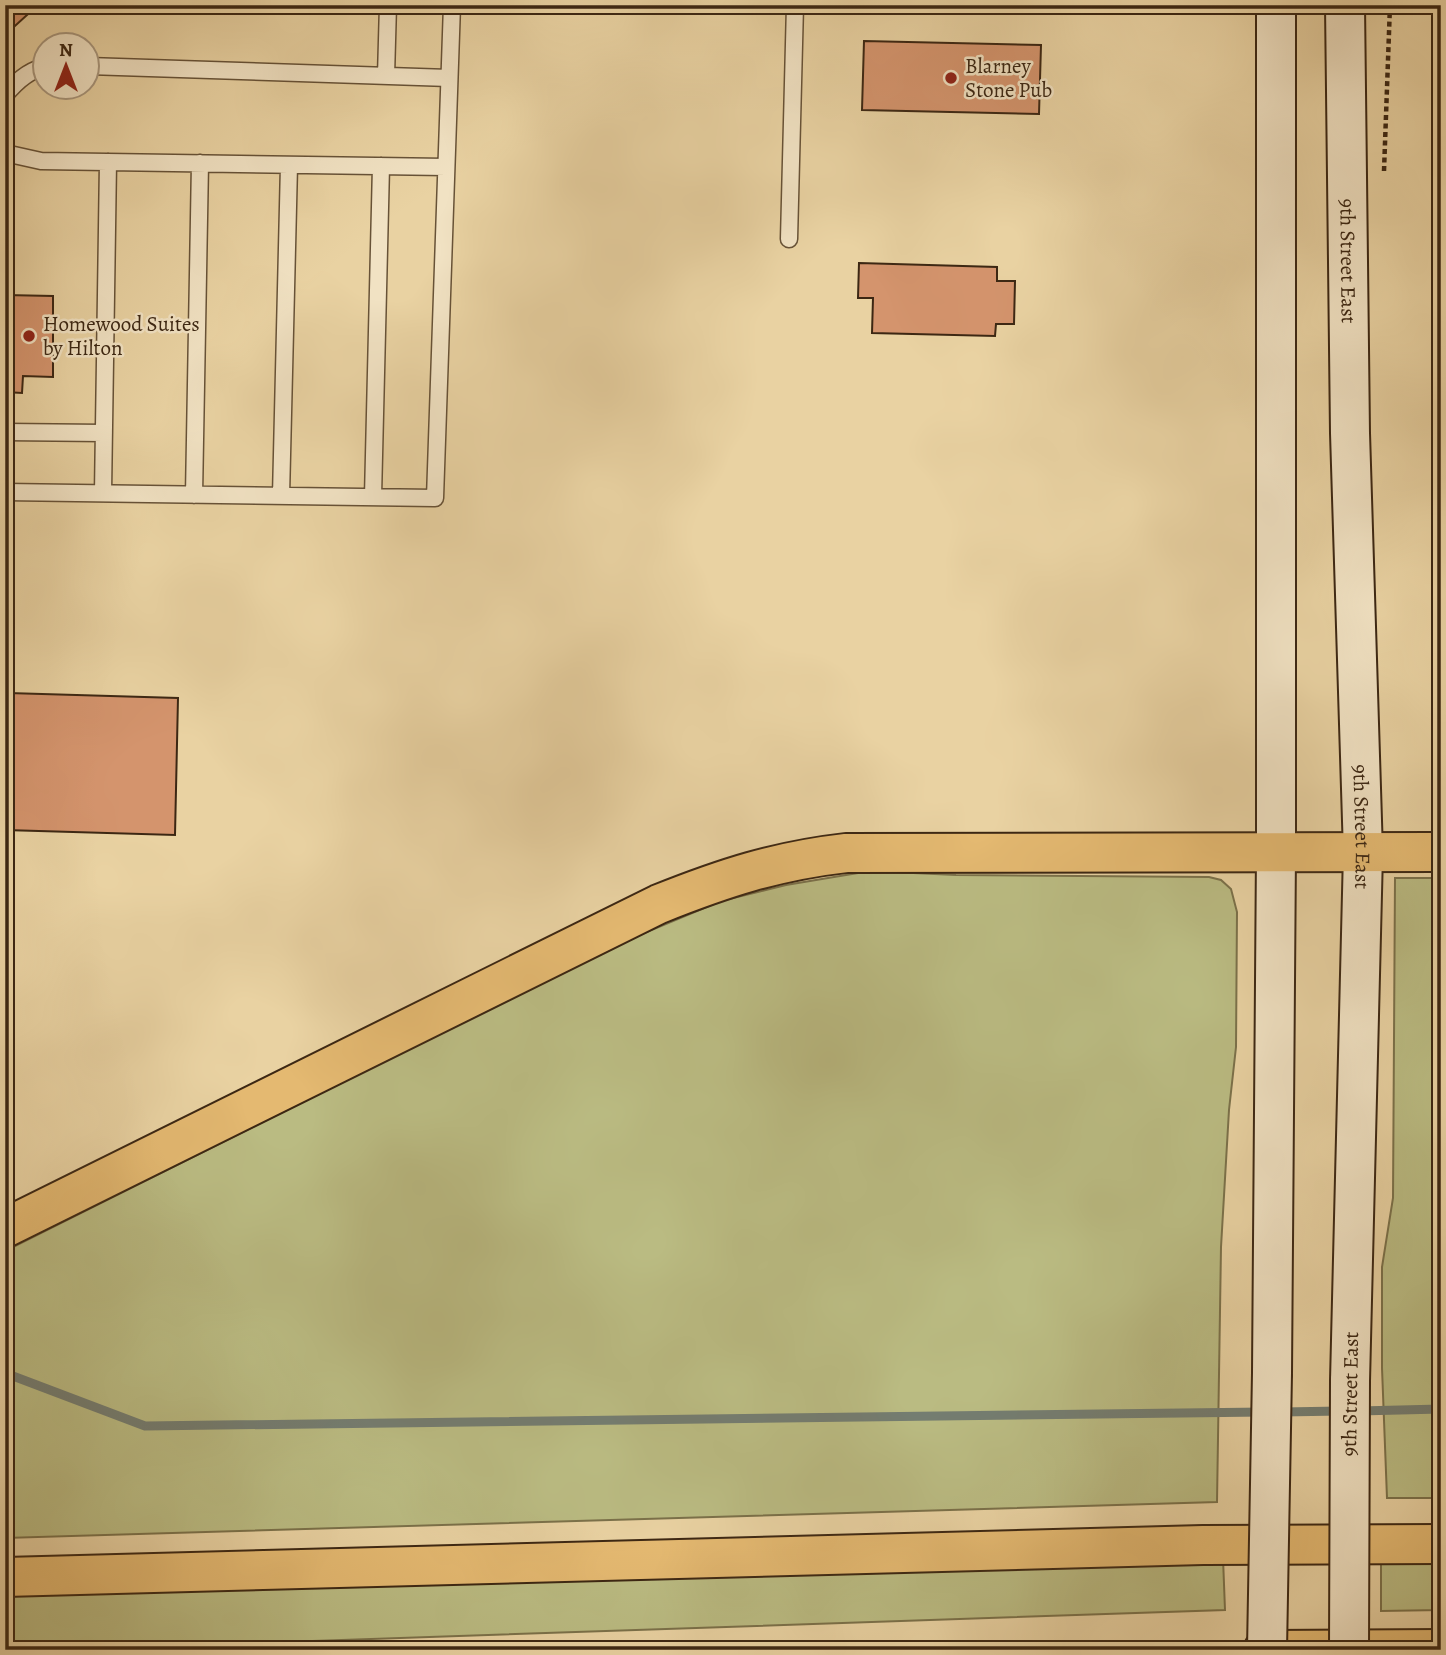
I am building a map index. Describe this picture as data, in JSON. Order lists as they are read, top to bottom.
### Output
{
  "streets": {
    "main road": ["9th Street East"]
  },
  "places": ["Blarney Stone Pub", "Homewood Suites by Hilton"],
  "north": "top"
}
